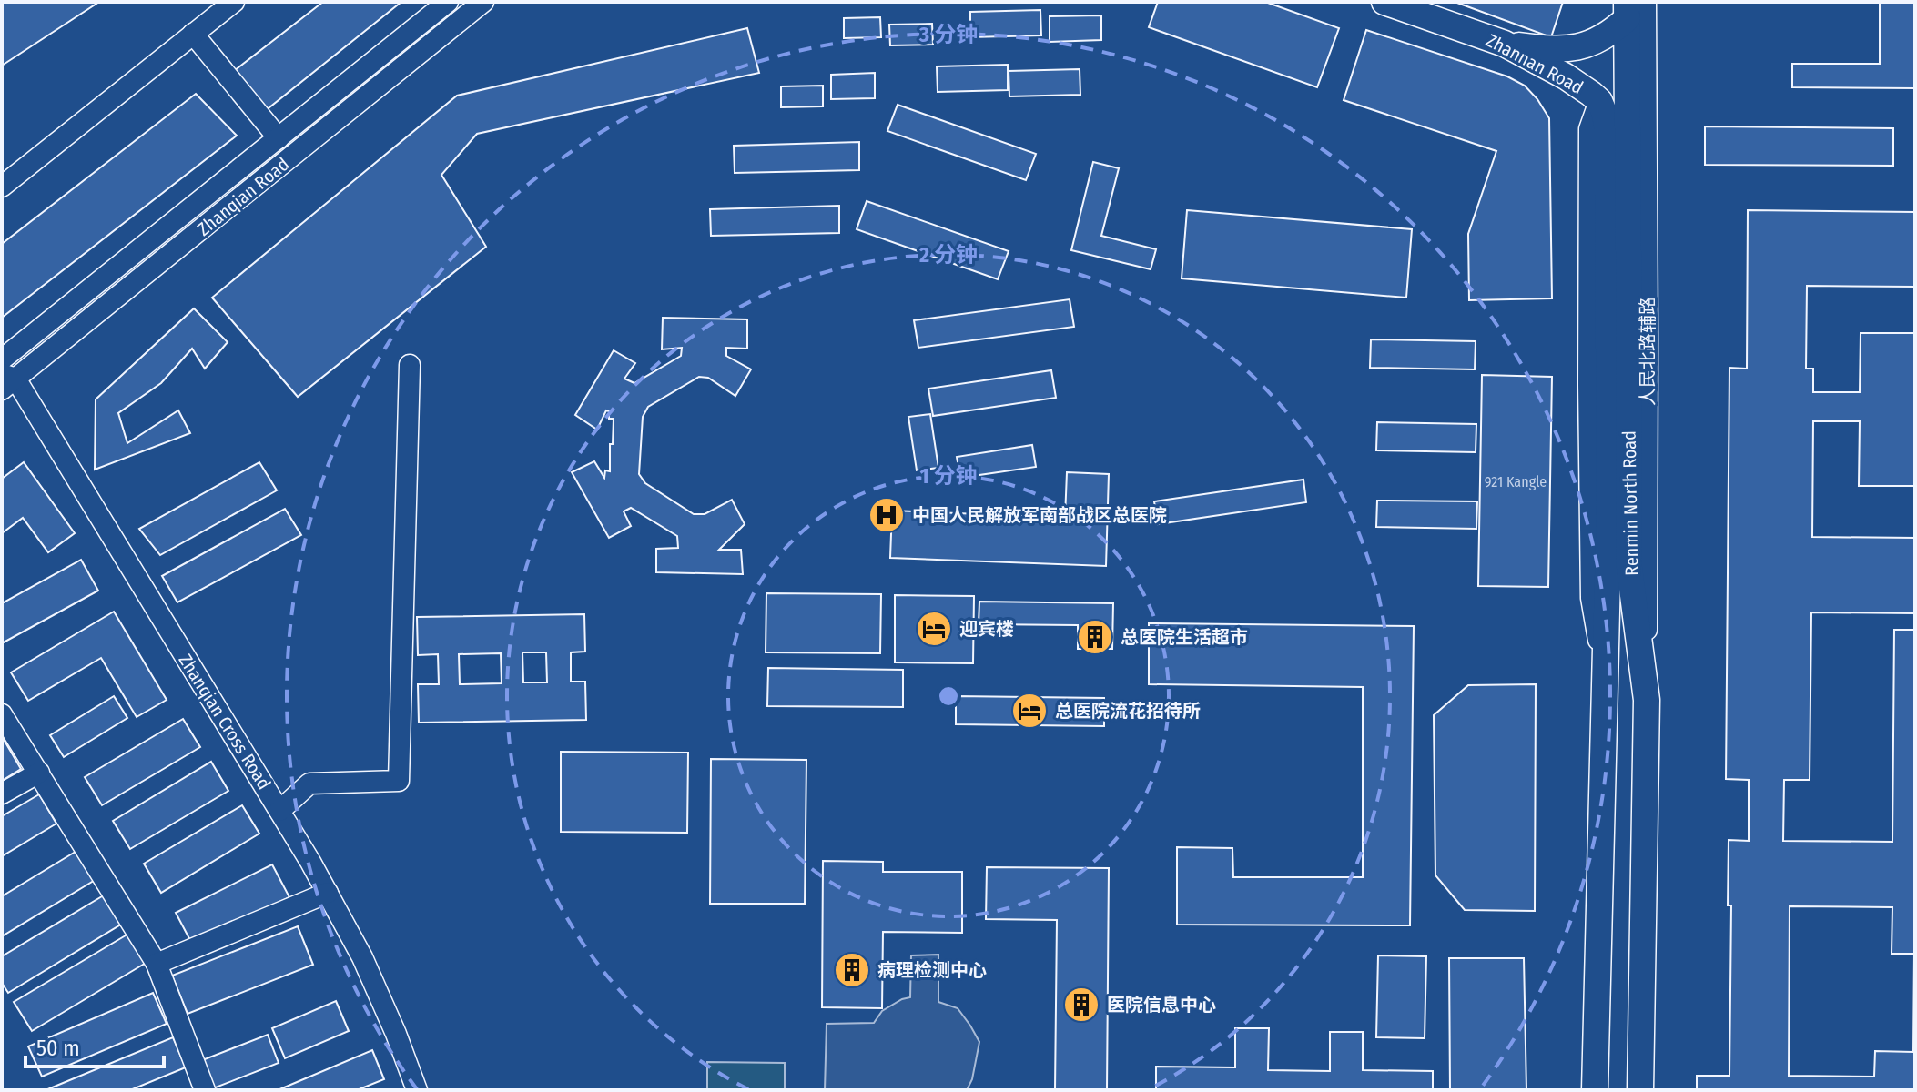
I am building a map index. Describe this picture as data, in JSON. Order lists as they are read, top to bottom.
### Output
{
  "streets": {
    "main road": ["Zhannan Road", "Renmin North Road"],
    "street": ["Zhanqian Road", "Zhanqian Cross Road"]
  },
  "crossings": [
    ["Zhannan Road", "Renmin North Road"],
    ["Zhanqian Road", "Zhanqian Cross Road"]
  ],
  "places": {
    "hospital": ["中国人民解放军南部战区总医院"],
    "hotel": ["迎宾楼", "总医院流花招待所"],
    "building": ["总医院生活超市", "病理检测中心", "医院信息中心"]
  },
  "house_numbers": ["921 Kangle"],
  "scale_bar": "50 m",
  "rings": ["3 分钟", "2 分钟", "1 分钟"]
}
